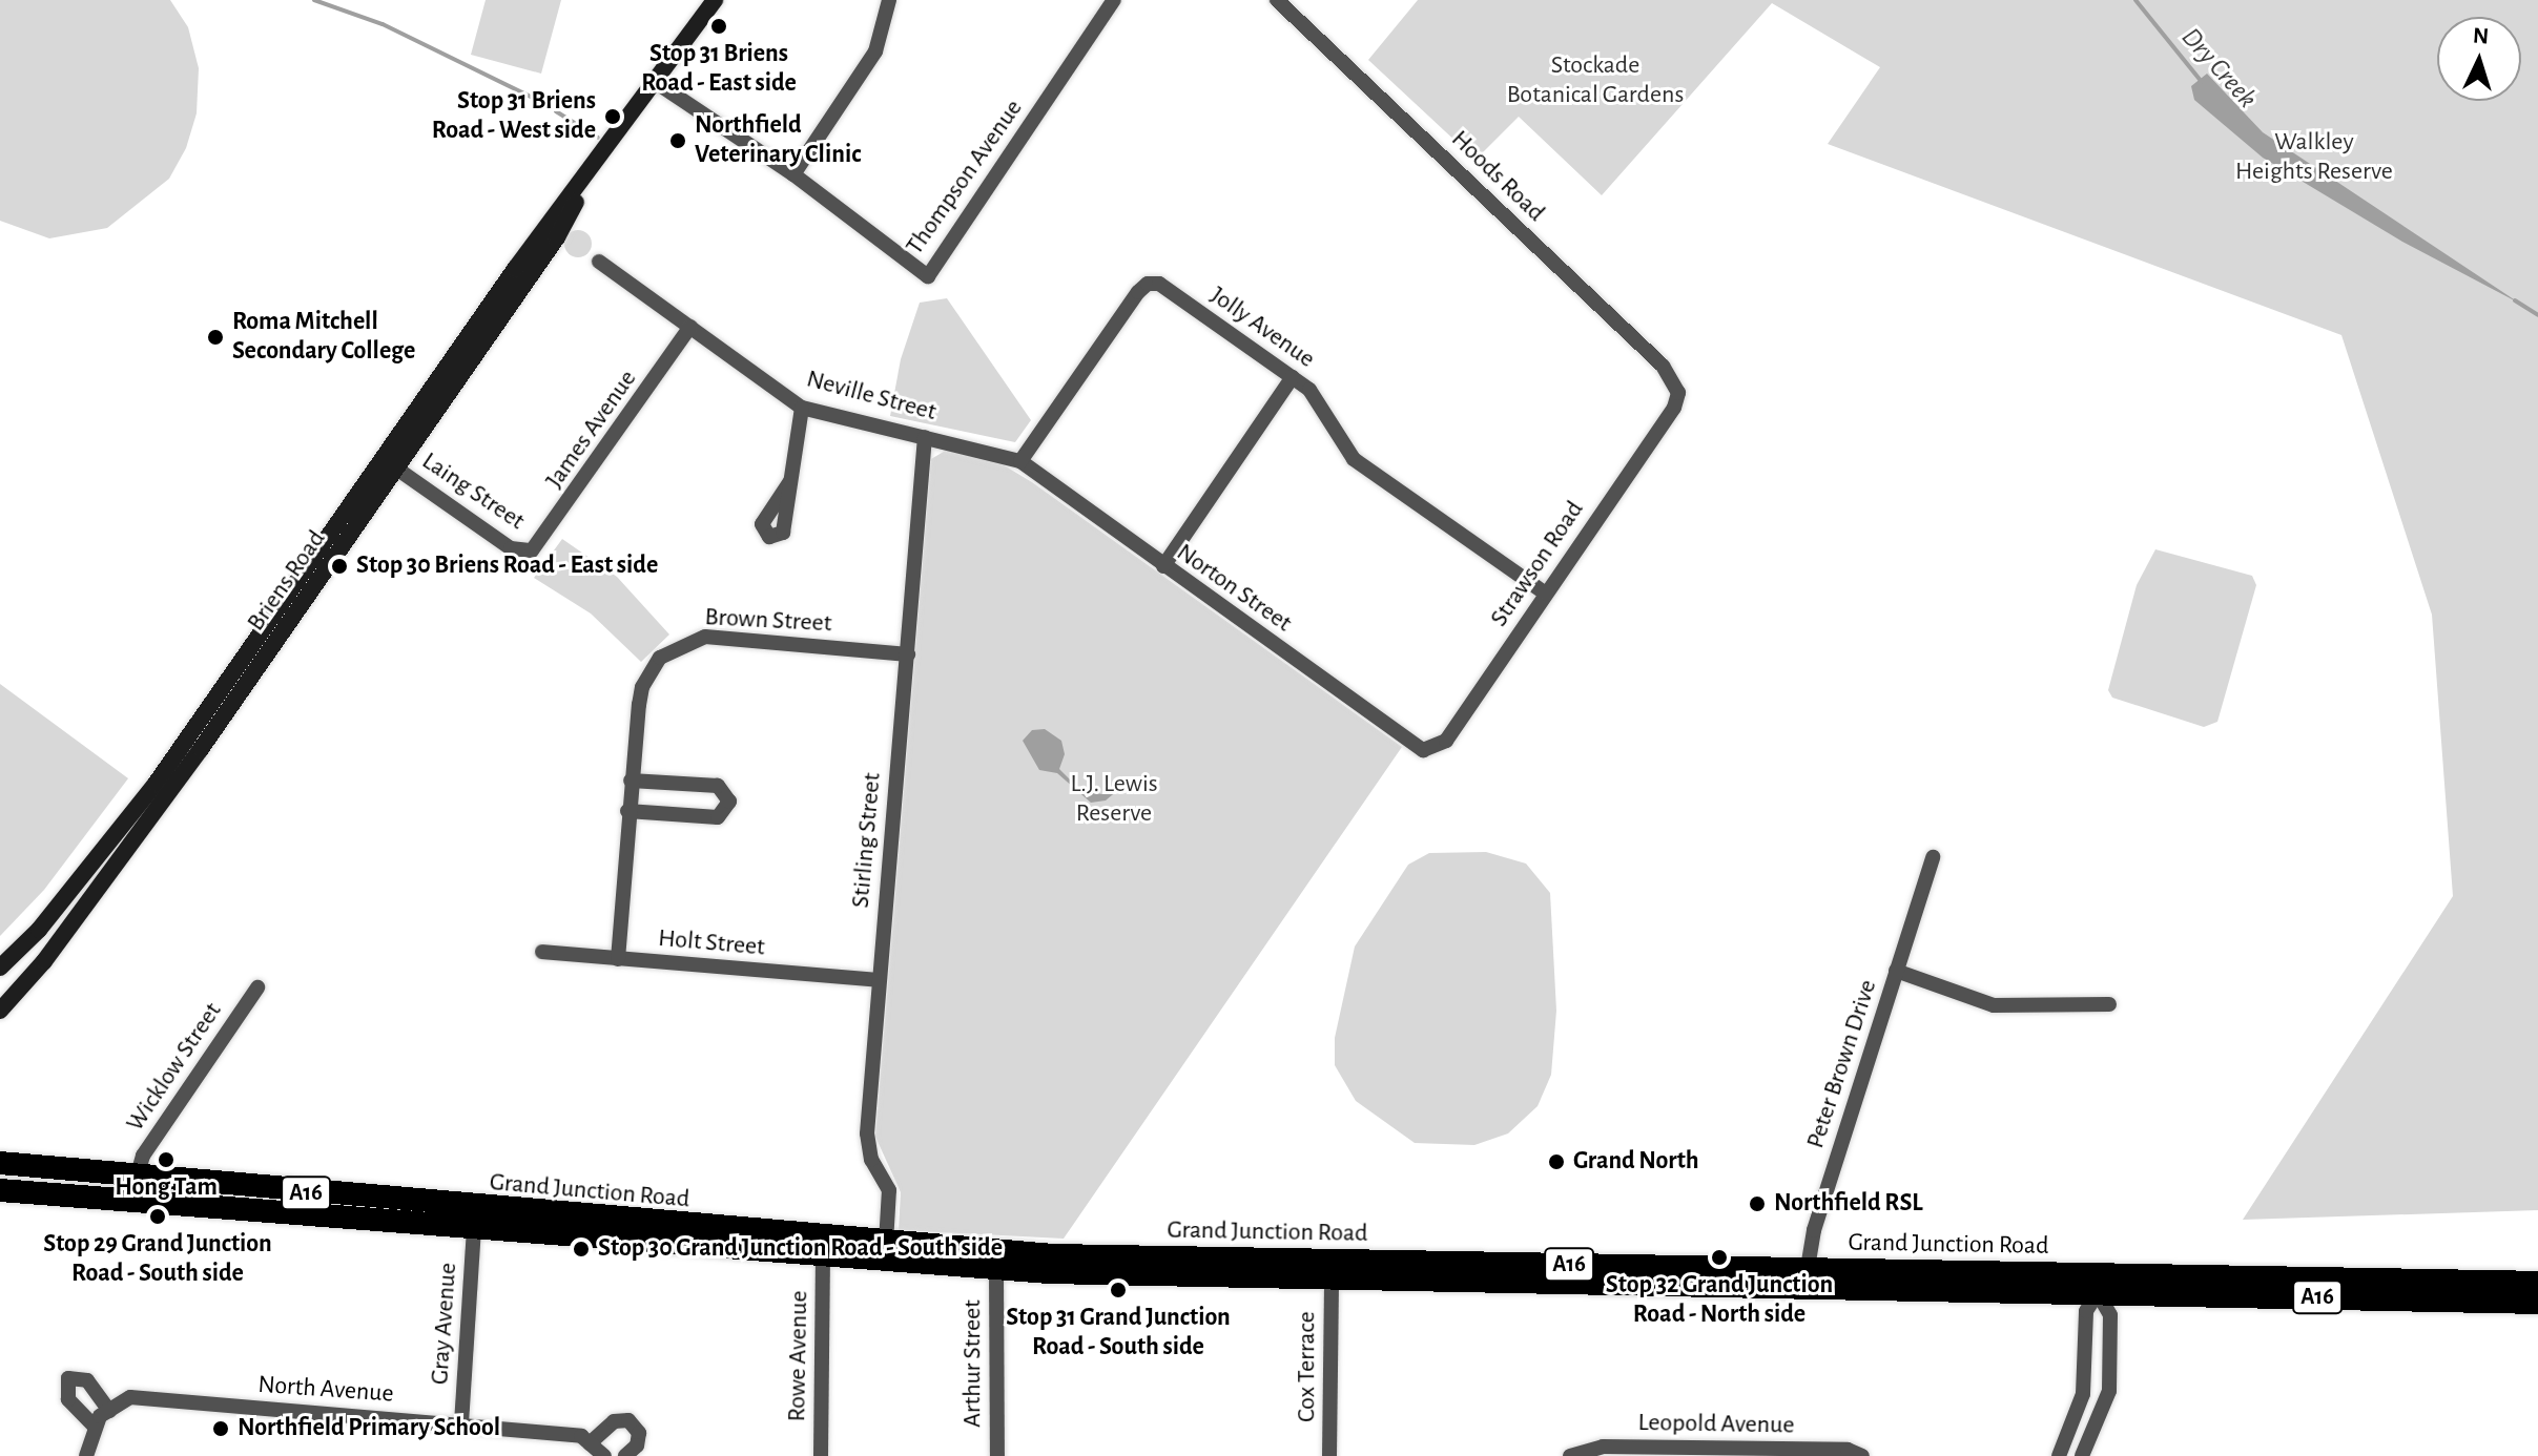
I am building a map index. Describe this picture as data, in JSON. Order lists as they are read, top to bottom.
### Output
{
  "streets": {
    "highway": ["Grand Junction Road", "A16"],
    "main road": ["Briens Road"],
    "street": [
      "Hoods Road",
      "Thompson Avenue",
      "Jolly Avenue",
      "Neville Street",
      "James Avenue",
      "Laing Street",
      "Strawson Road",
      "Norton Street",
      "Brown Street",
      "Stirling Street",
      "Holt Street",
      "Peter Brown Drive",
      "Wicklow Street",
      "Gray Avenue",
      "Rowe Avenue",
      "Arthur Street",
      "Cox Terrace",
      "North Avenue",
      "Leopold Avenue"
    ]
  },
  "crossings": [
    ["Hoods Road", "Strawson Road"],
    ["Thompson Avenue", "Briens Road"],
    ["Jolly Avenue", "Neville Street"],
    ["Jolly Avenue", "Strawson Road"],
    ["Jolly Avenue", "Norton Street"],
    ["Neville Street", "James Avenue"],
    ["Neville Street", "Norton Street"],
    ["Neville Street", "Stirling Street"],
    ["James Avenue", "Laing Street"],
    ["Laing Street", "Briens Road"],
    ["Strawson Road", "Norton Street"],
    ["Brown Street", "Stirling Street"],
    ["Brown Street", "Holt Street"],
    ["Stirling Street", "Holt Street"],
    ["Stirling Street", "Grand Junction Road"],
    ["Peter Brown Drive", "Grand Junction Road"],
    ["Wicklow Street", "Grand Junction Road"],
    ["Grand Junction Road", "Gray Avenue"],
    ["Grand Junction Road", "Rowe Avenue"],
    ["Grand Junction Road", "Arthur Street"],
    ["Grand Junction Road", "Cox Terrace"],
    ["Gray Avenue", "North Avenue"]
  ],
  "water": ["Dry Creek"],
  "parks": ["Stockade Botanical Gardens", "Walkley Heights Reserve", "L.J. Lewis Reserve"],
  "places": [
    "Stop 31 Briens Road - East side",
    "Stop 31 Briens Road - West side",
    "Northfield Veterinary Clinic",
    "Roma Mitchell Secondary College",
    "Stop 30 Briens Road - East side",
    "Hong Tam",
    "Grand North",
    "Northfield RSL",
    "Stop 29 Grand Junction Road - South side",
    "Stop 30 Grand Junction Road - South side",
    "Stop 32 Grand Junction Road - North side",
    "Stop 31 Grand Junction Road - South side",
    "Northfield Primary School"
  ],
  "north": "top"
}
